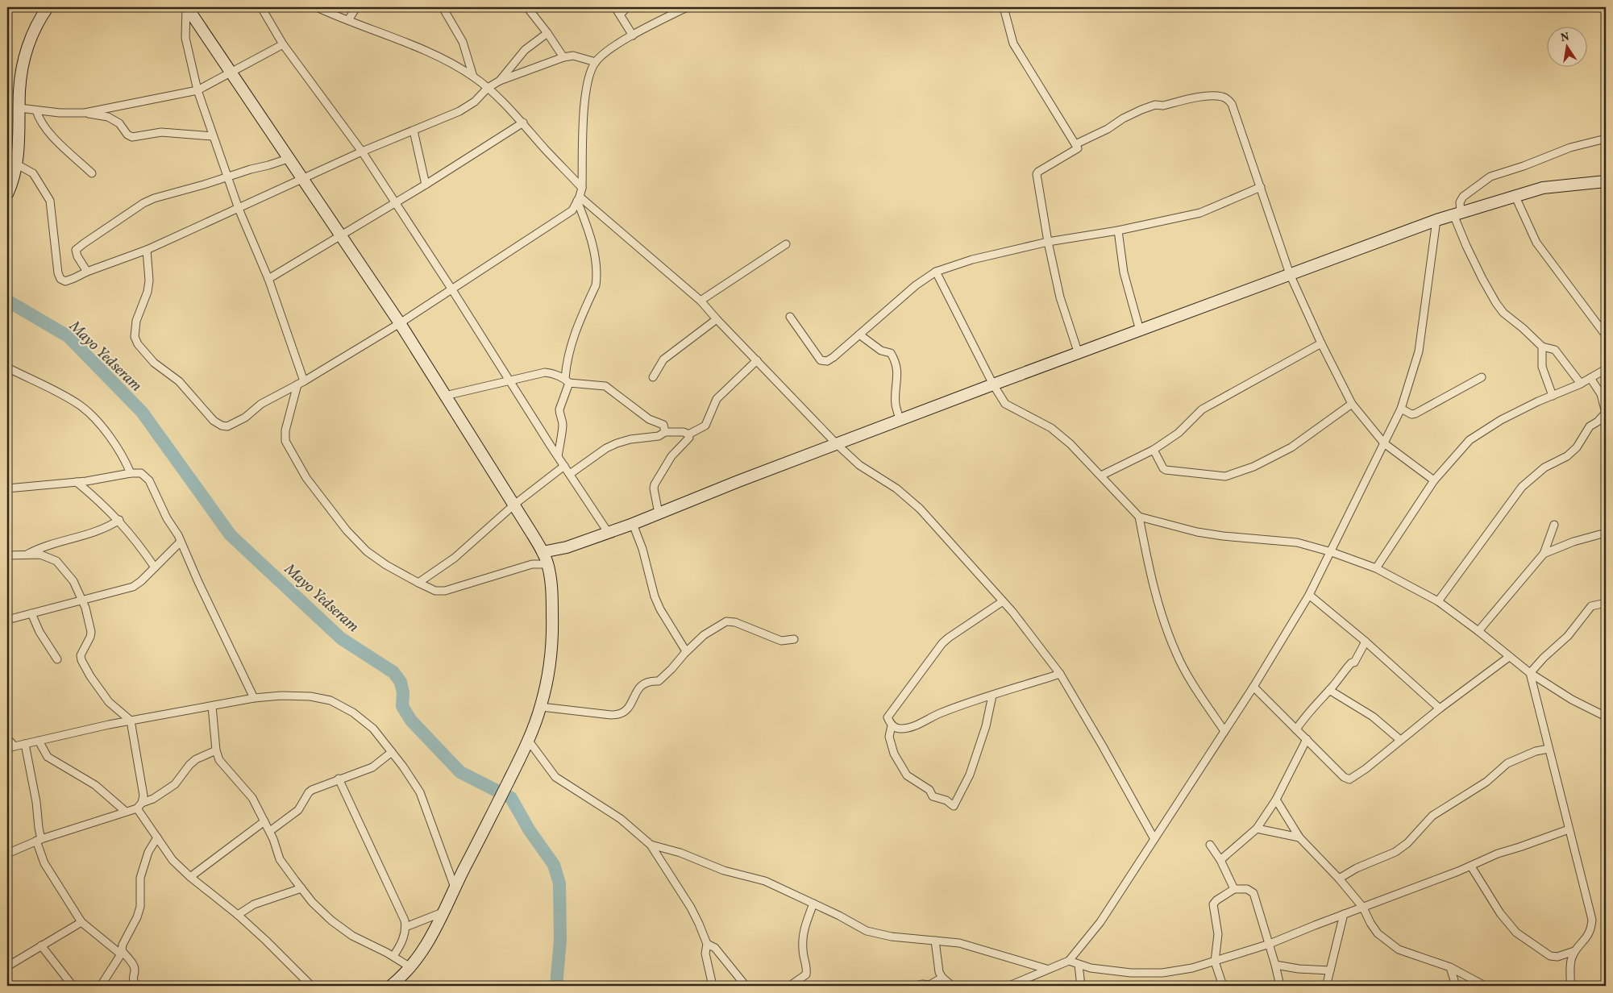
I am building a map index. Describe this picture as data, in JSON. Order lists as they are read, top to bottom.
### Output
{
  "water": ["Mayo Yedseram"],
  "north": "top"
}
